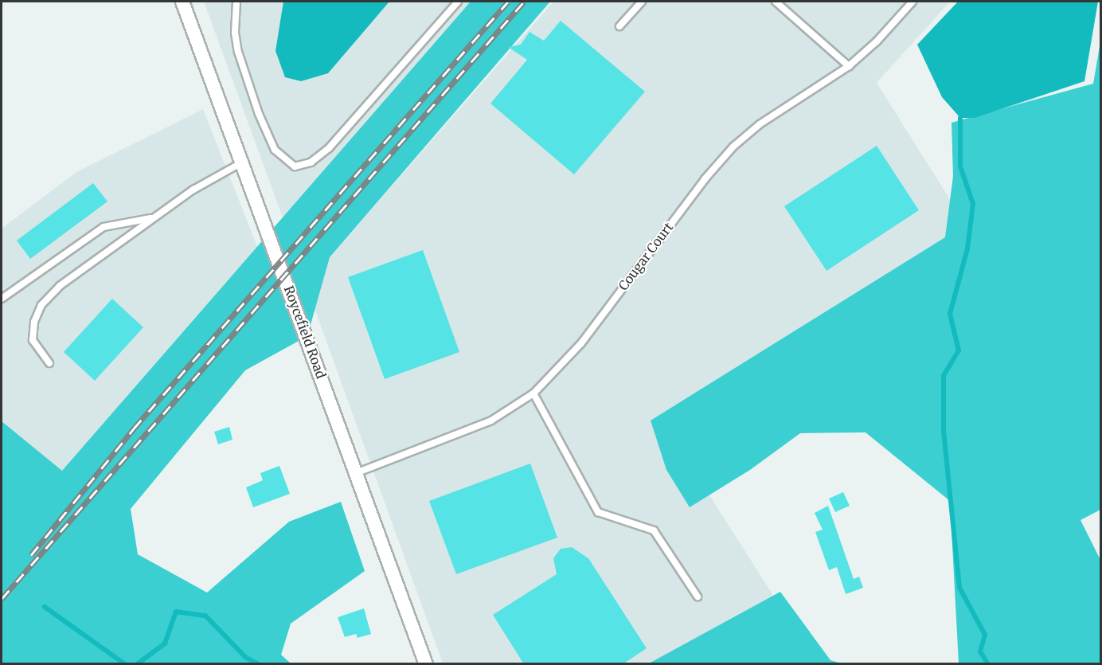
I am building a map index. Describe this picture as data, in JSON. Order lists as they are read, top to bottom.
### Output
{
  "streets": {
    "street": ["Roycefield Road"],
    "lane": ["Cougar Court"]
  },
  "crossings": [
    ["Cougar Court", "Roycefield Road"]
  ]
}
